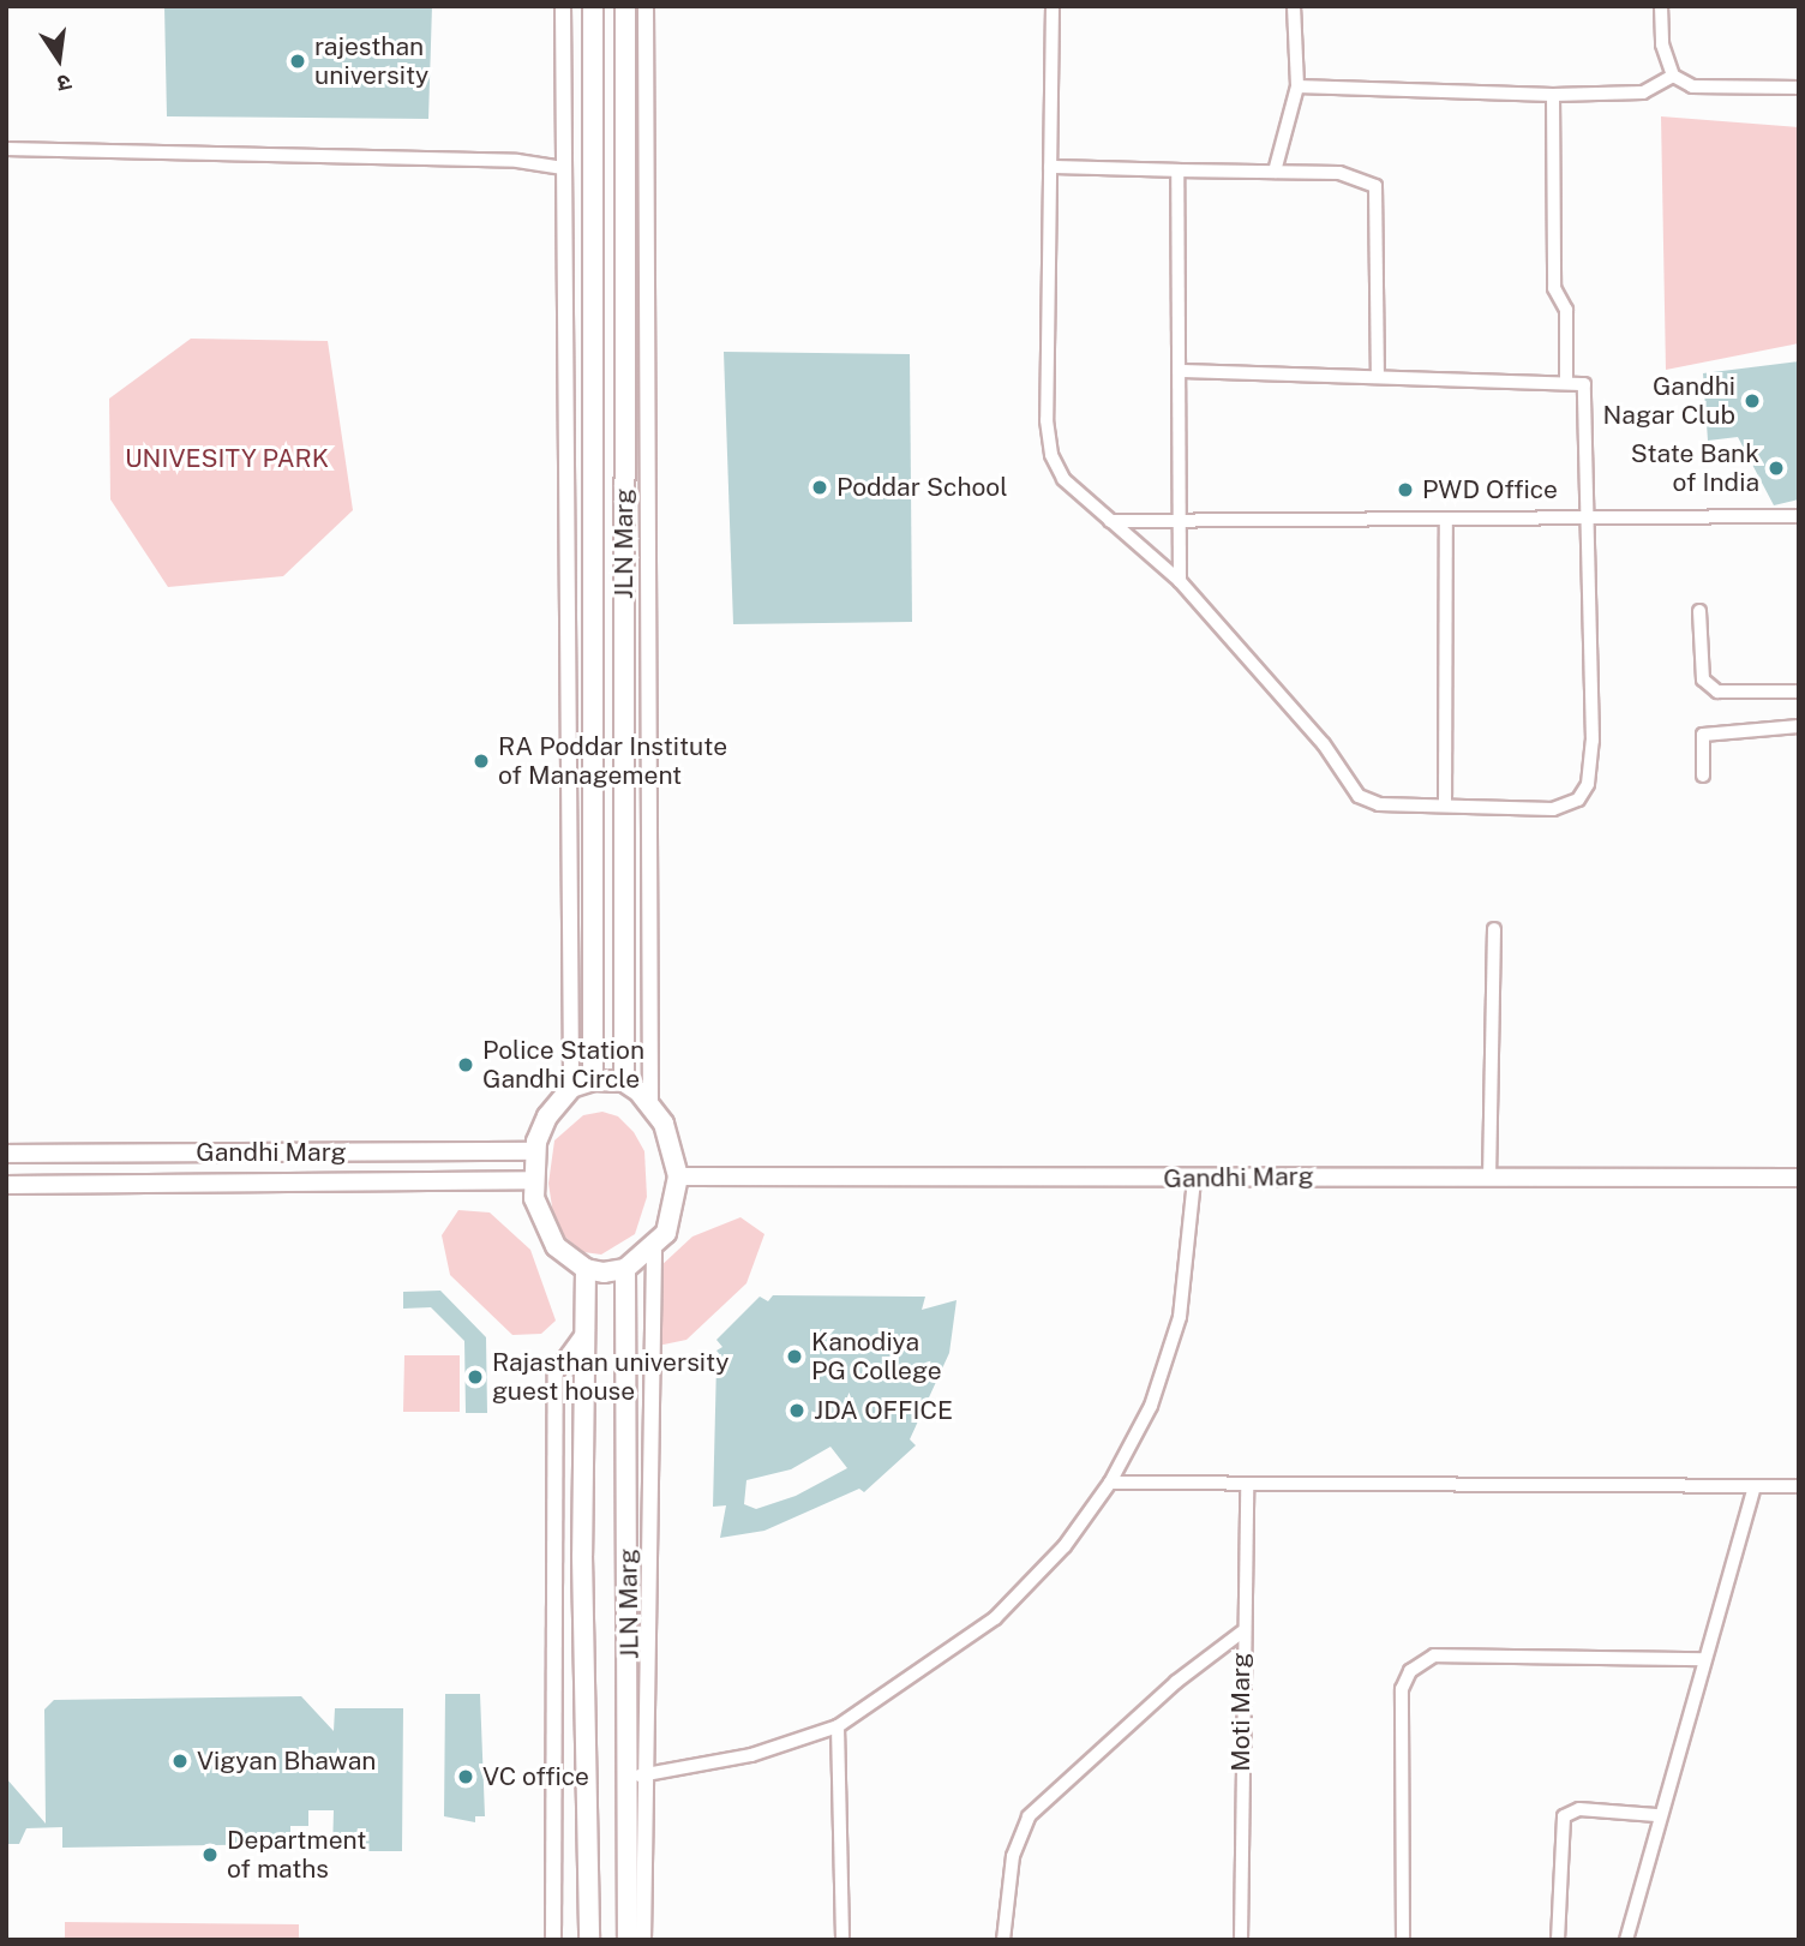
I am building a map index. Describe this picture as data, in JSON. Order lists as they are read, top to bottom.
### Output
{
  "streets": {
    "main road": ["JLN Marg", "Gandhi Marg"],
    "street": ["Moti Marg"]
  },
  "crossings": [
    ["JLN Marg", "Gandhi Marg"]
  ],
  "parks": ["UNIVESITY PARK"],
  "places": [
    "rajesthan university",
    "Gandhi Nagar Club",
    "State Bank of India",
    "Poddar School",
    "PWD Office",
    "RA Poddar Institute of Management",
    "Police Station Gandhi Circle",
    "Kanodiya PG College",
    "Rajasthan university guest house",
    "JDA OFFICE",
    "Vigyan Bhawan",
    "VC office",
    "Department of maths"
  ],
  "north": "bottom"
}
